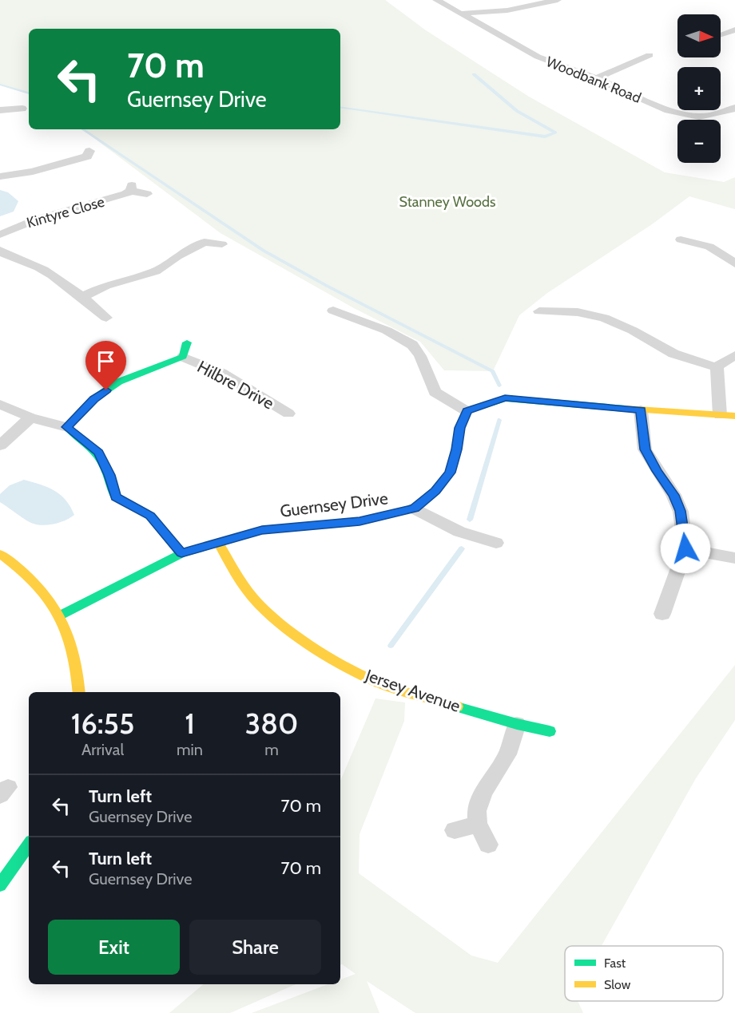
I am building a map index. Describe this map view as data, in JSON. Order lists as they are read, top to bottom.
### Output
{
  "streets": {
    "street": [
      "Woodbank Road",
      "Kintyre Close",
      "Hilbre Drive",
      "Guernsey Drive",
      "Jersey Avenue"
    ]
  },
  "crossings": [
    ["Guernsey Drive", "Jersey Avenue"]
  ],
  "parks": ["Stanney Woods"],
  "legend": ["Fast", "Slow"],
  "north": "right",
  "page": {
    "map_buttons": ["+", "−"],
    "turn": ["70 m", "Guernsey Drive"],
    "eta": [
      "16:55",
      "Arrival",
      "1",
      "min",
      "380",
      "m"
    ],
    "list": [
      {
        "name": "Turn left",
        "note": "Guernsey Drive",
        "value": "70 m"
      },
      {
        "name": "Turn left",
        "note": "Guernsey Drive",
        "value": "70 m"
      }
    ],
    "buttons": ["Exit", "Share"]
  }
}
